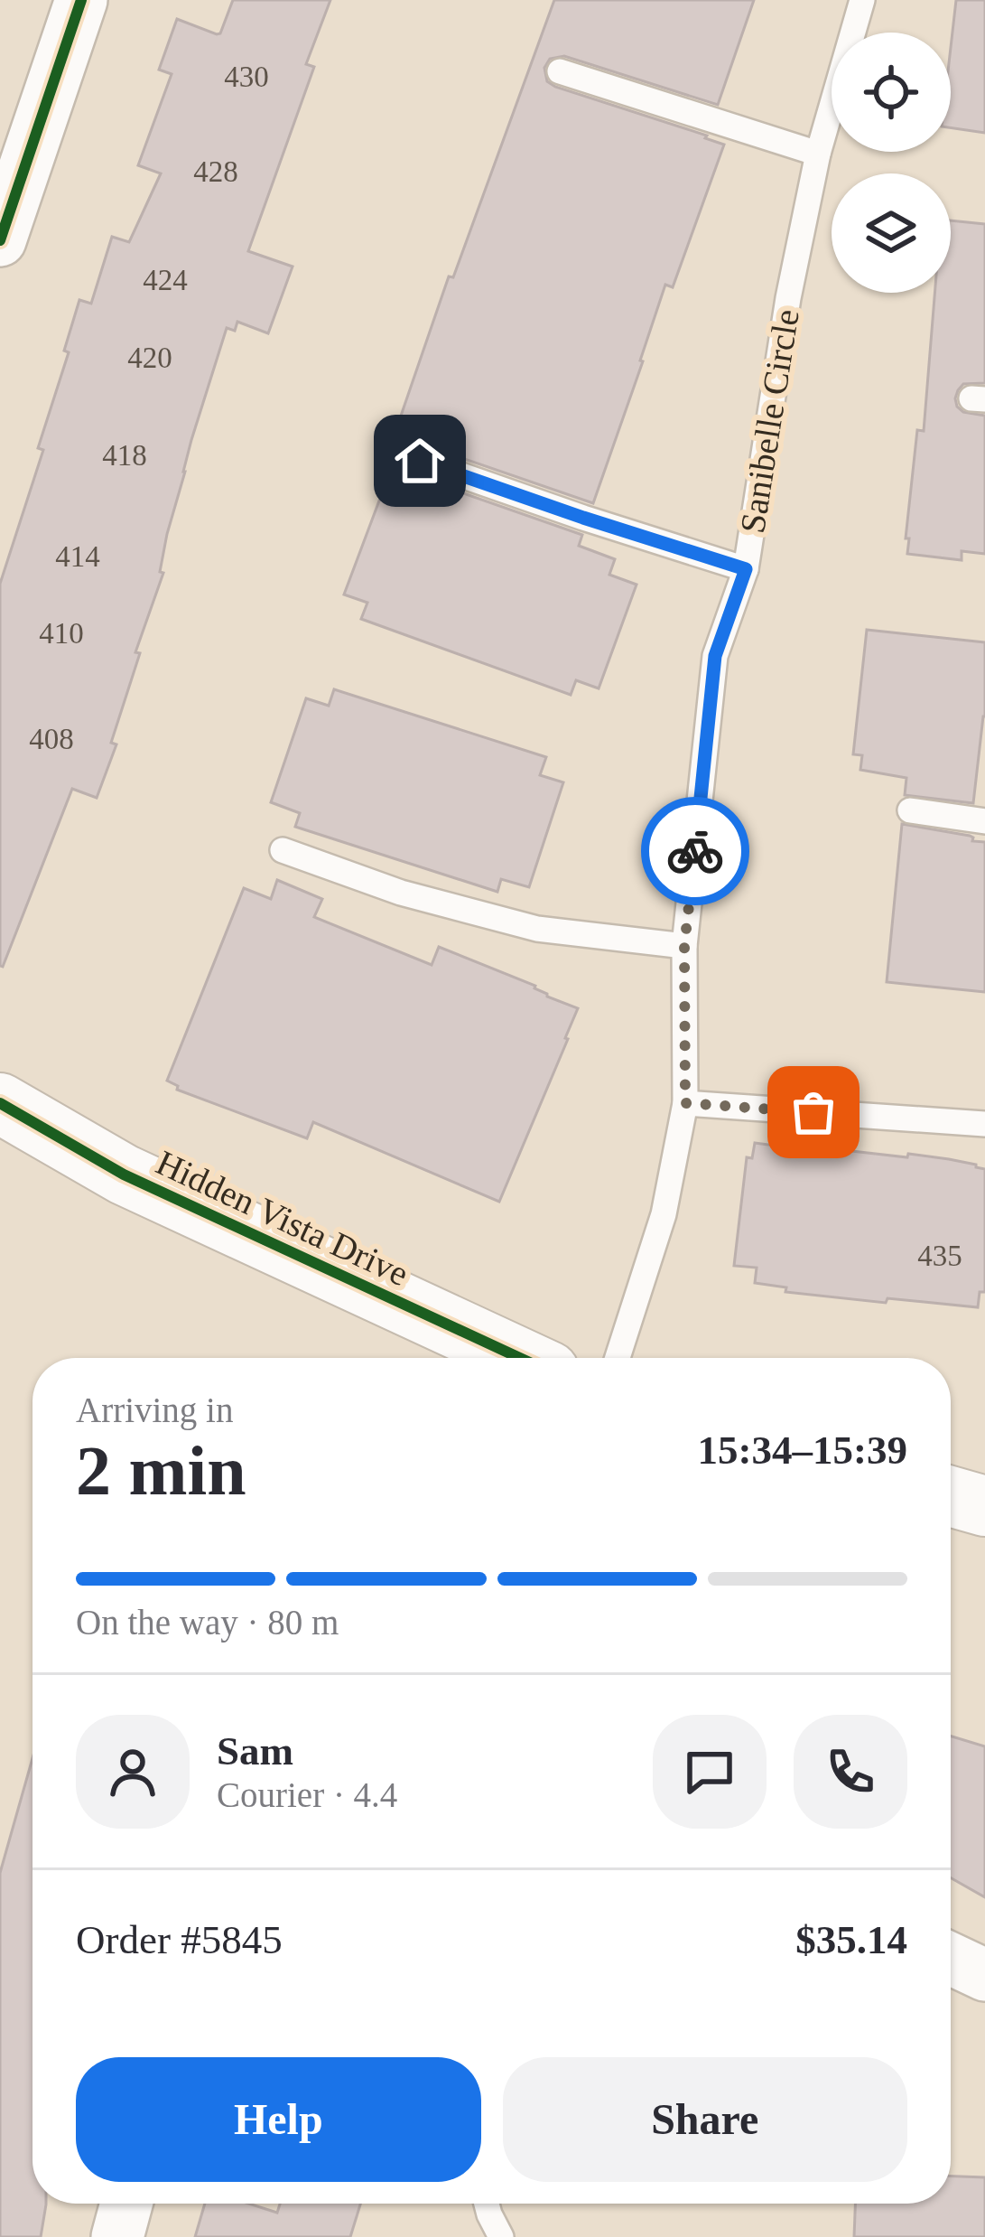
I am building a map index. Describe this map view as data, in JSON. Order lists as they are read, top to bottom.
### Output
{
  "streets": {
    "street": ["Hidden Vista Drive"],
    "lane": ["Sanibelle Circle"]
  },
  "house_numbers": [
    "430",
    "428",
    "424",
    "420",
    "418",
    "414",
    "410",
    "408",
    "435"
  ],
  "page": {
    "heading": ["2 min", "Arriving in", "15:34–15:39"],
    "panel": [
      "Sam",
      "Courier · 4.4",
      "Order #5845",
      "$35.14"
    ],
    "bar": "On the way · 80 m",
    "buttons": ["Help", "Share"]
  }
}
